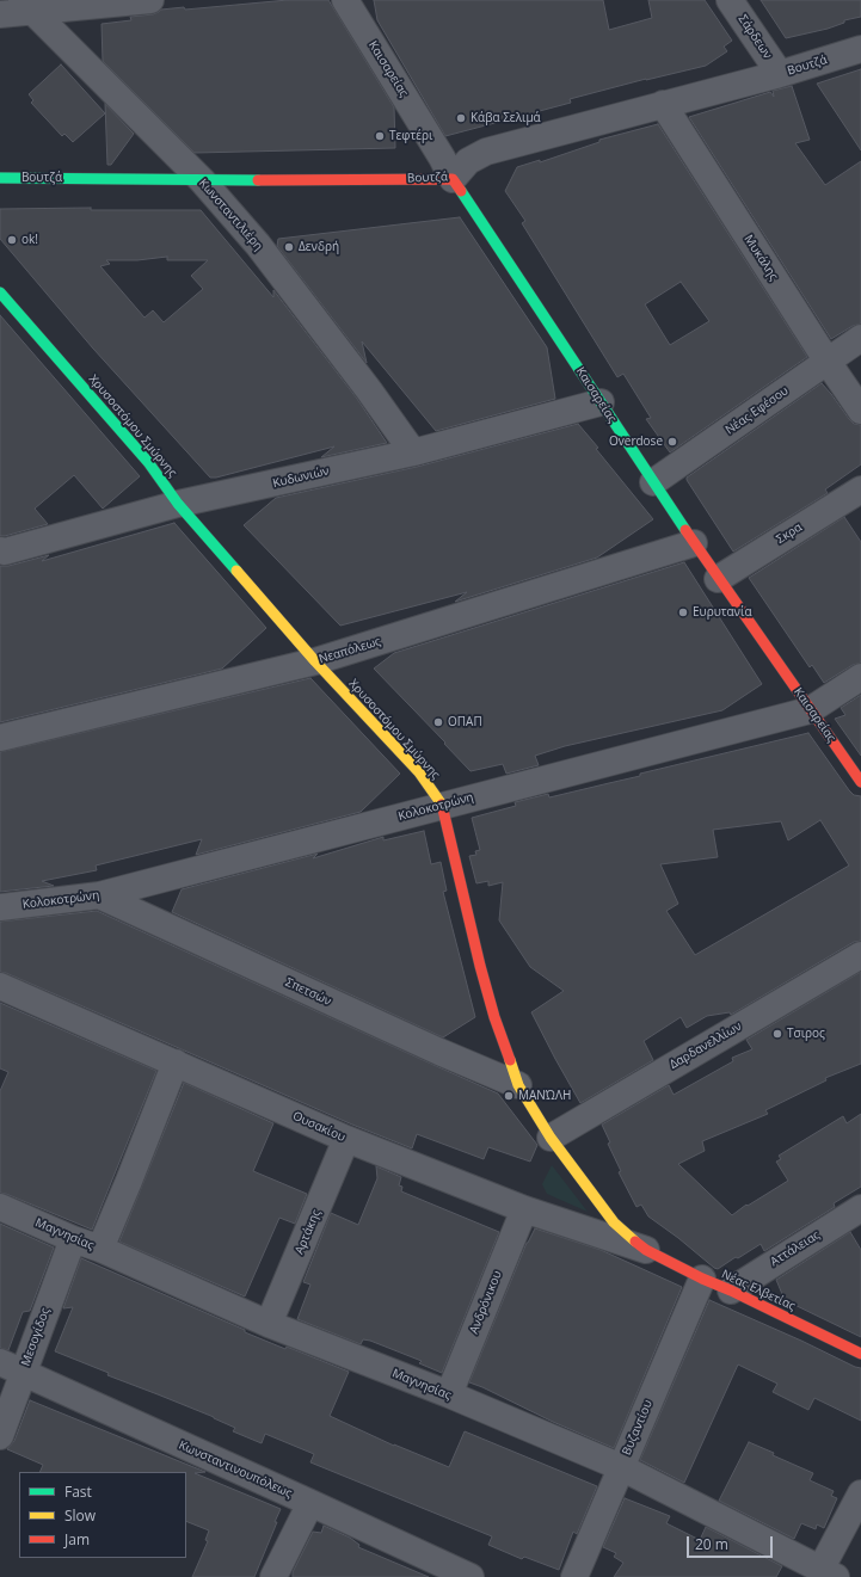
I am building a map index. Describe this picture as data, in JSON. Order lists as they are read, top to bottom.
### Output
{
  "streets": {
    "street": [
      "Σάρδεων",
      "Βουτζά",
      "Καισαρείας",
      "Κωνσταντιλιέρη",
      "Μυκάλης",
      "Νέας Εφέσου",
      "Χρυσοστόμου Σμύρνης",
      "Κυδωνιών",
      "Σκρα",
      "Νεαπόλεως",
      "Κολοκοτρώνη",
      "Σπετσών",
      "Δαρδανελλίων",
      "Ουσακίου",
      "Αρτάκης",
      "Μαγνησίας",
      "Αττάλειας",
      "Νέας Ελβετίας",
      "Ανδρόνικου",
      "Μεσογίδος",
      "Βυζαντίου",
      "Κωνσταντινουπόλεως"
    ]
  },
  "crossings": [
    ["Σάρδεων", "Βουτζά"],
    ["Βουτζά", "Καισαρείας"],
    ["Βουτζά", "Κωνσταντιλιέρη"],
    ["Βουτζά", "Μυκάλης"],
    ["Καισαρείας", "Νέας Εφέσου"],
    ["Καισαρείας", "Κυδωνιών"],
    ["Καισαρείας", "Σκρα"],
    ["Καισαρείας", "Νεαπόλεως"],
    ["Καισαρείας", "Κολοκοτρώνη"],
    ["Κωνσταντιλιέρη", "Κυδωνιών"],
    ["Μυκάλης", "Νέας Εφέσου"],
    ["Χρυσοστόμου Σμύρνης", "Κυδωνιών"],
    ["Χρυσοστόμου Σμύρνης", "Νεαπόλεως"],
    ["Χρυσοστόμου Σμύρνης", "Κολοκοτρώνη"],
    ["Χρυσοστόμου Σμύρνης", "Σπετσών"],
    ["Χρυσοστόμου Σμύρνης", "Δαρδανελλίων"],
    ["Χρυσοστόμου Σμύρνης", "Ουσακίου"],
    ["Χρυσοστόμου Σμύρνης", "Νέας Ελβετίας"],
    ["Κολοκοτρώνη", "Σπετσών"],
    ["Ουσακίου", "Αρτάκης"],
    ["Ουσακίου", "Νέας Ελβετίας"],
    ["Ουσακίου", "Ανδρόνικου"],
    ["Αρτάκης", "Μαγνησίας"],
    ["Μαγνησίας", "Ανδρόνικου"],
    ["Μαγνησίας", "Μεσογίδος"],
    ["Μαγνησίας", "Βυζαντίου"],
    ["Αττάλειας", "Νέας Ελβετίας"],
    ["Νέας Ελβετίας", "Βυζαντίου"],
    ["Μεσογίδος", "Κωνσταντινουπόλεως"]
  ],
  "places": [
    "Κάβα Σελιμά",
    "Τεφτέρι",
    "ok!",
    "Δενδρή",
    "Overdose",
    "Ευρυτανία",
    "ΟΠΑΠ",
    "Τσιρος",
    "ΜΑΝΏΛΗ"
  ],
  "legend": ["Fast", "Slow", "Jam"],
  "scale_bar": "20 m"
}
